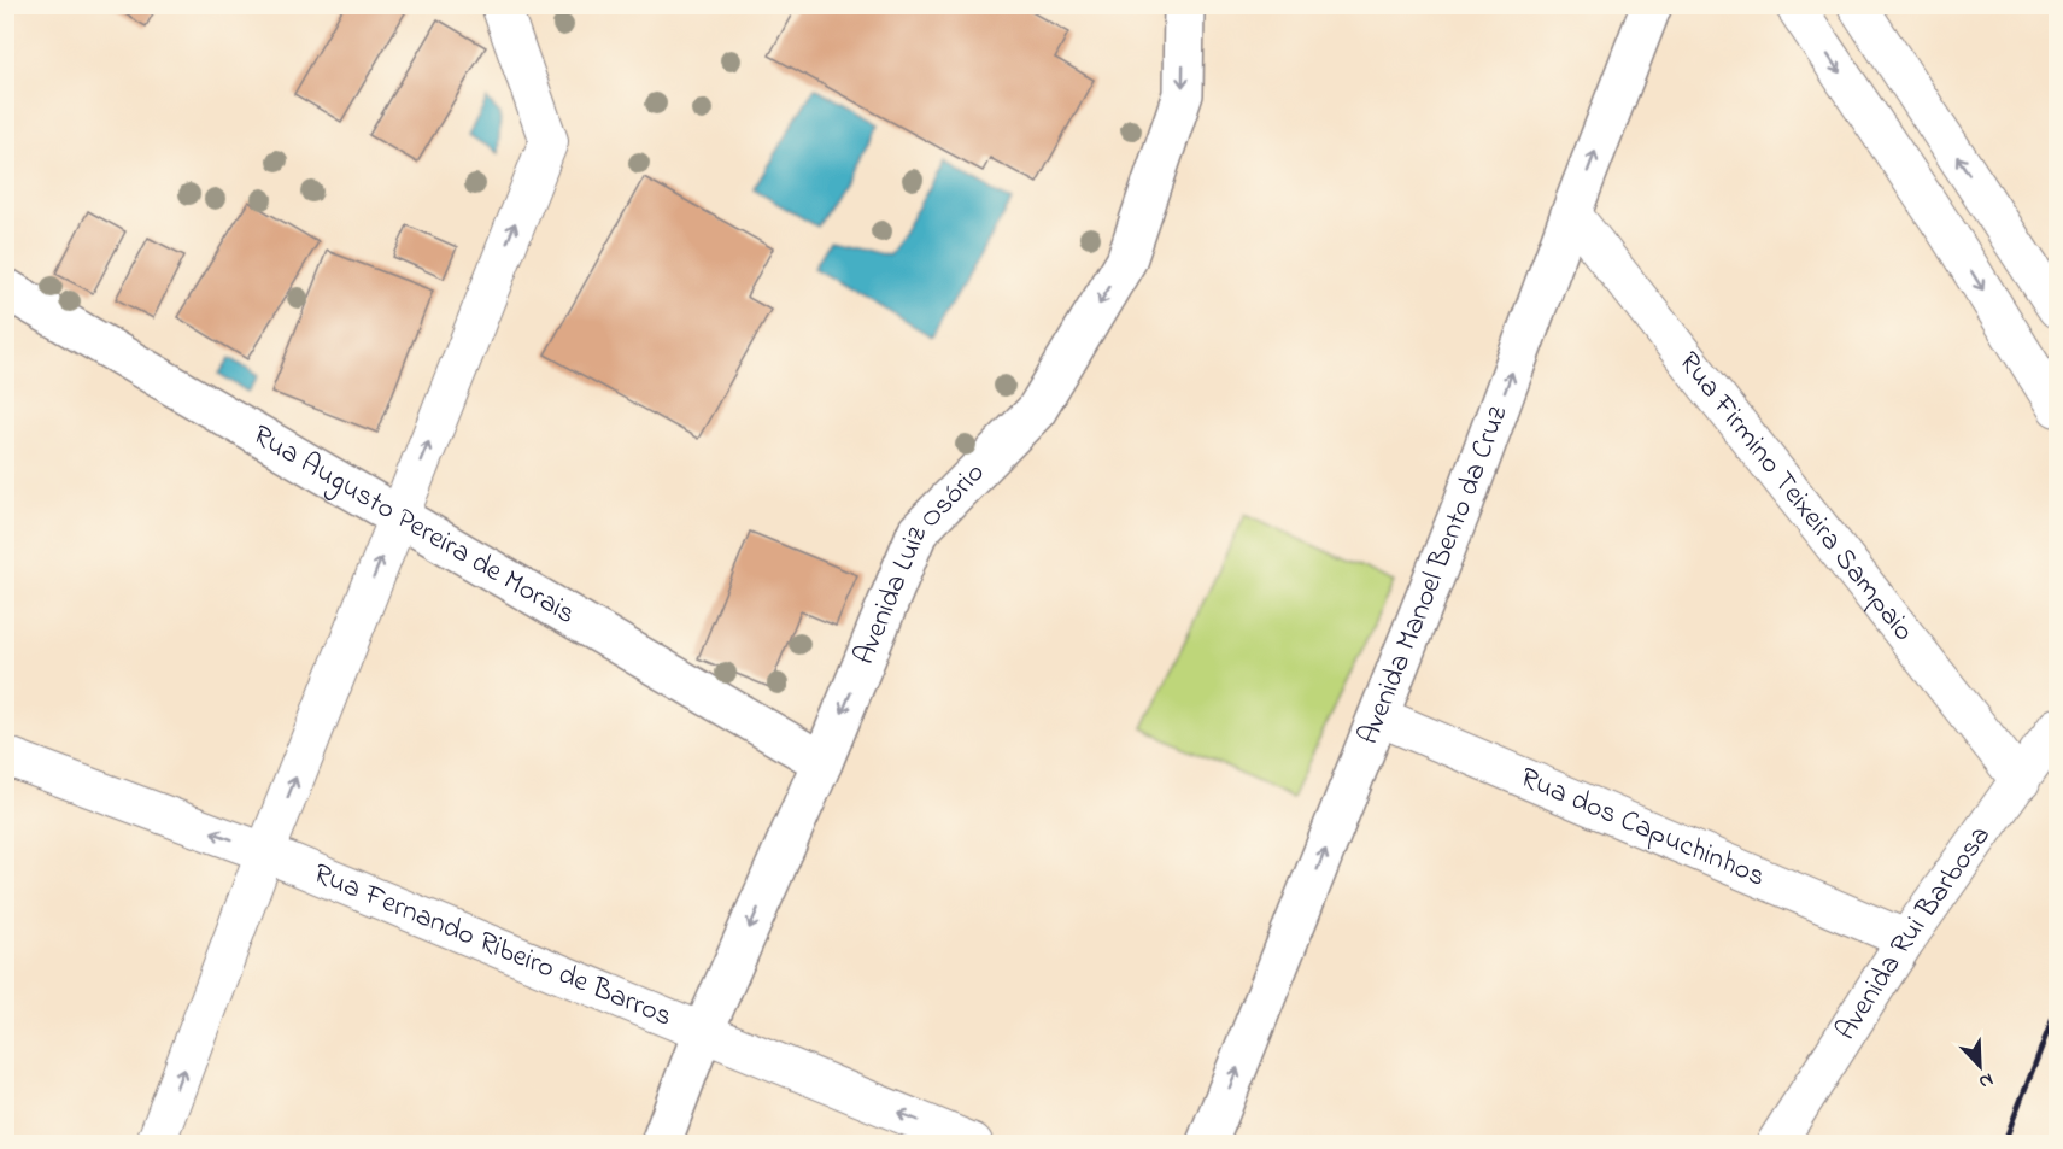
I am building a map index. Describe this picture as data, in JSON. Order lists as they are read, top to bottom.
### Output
{
  "streets": {
    "main road": ["Rua Augusto Pereira de Morais", "Avenida Luiz Osório", "Avenida Manoel Bento da Cruz"],
    "street": [
      "Rua Firmino Teixeira Sampaio",
      "Rua dos Capuchinhos",
      "Avenida Rui Barbosa",
      "Rua Fernando Ribeiro de Barros"
    ]
  },
  "crossings": [
    ["Rua Firmino Teixeira Sampaio", "Avenida Manoel Bento da Cruz"],
    ["Rua Firmino Teixeira Sampaio", "Avenida Rui Barbosa"],
    ["Rua Augusto Pereira de Morais", "Avenida Luiz Osório"],
    ["Avenida Luiz Osório", "Rua Fernando Ribeiro de Barros"],
    ["Avenida Manoel Bento da Cruz", "Rua dos Capuchinhos"],
    ["Rua dos Capuchinhos", "Avenida Rui Barbosa"]
  ],
  "one_way": ["Avenida Luiz Osório", "Avenida Manoel Bento da Cruz", "Rua Fernando Ribeiro de Barros"],
  "north": "bottom right"
}
